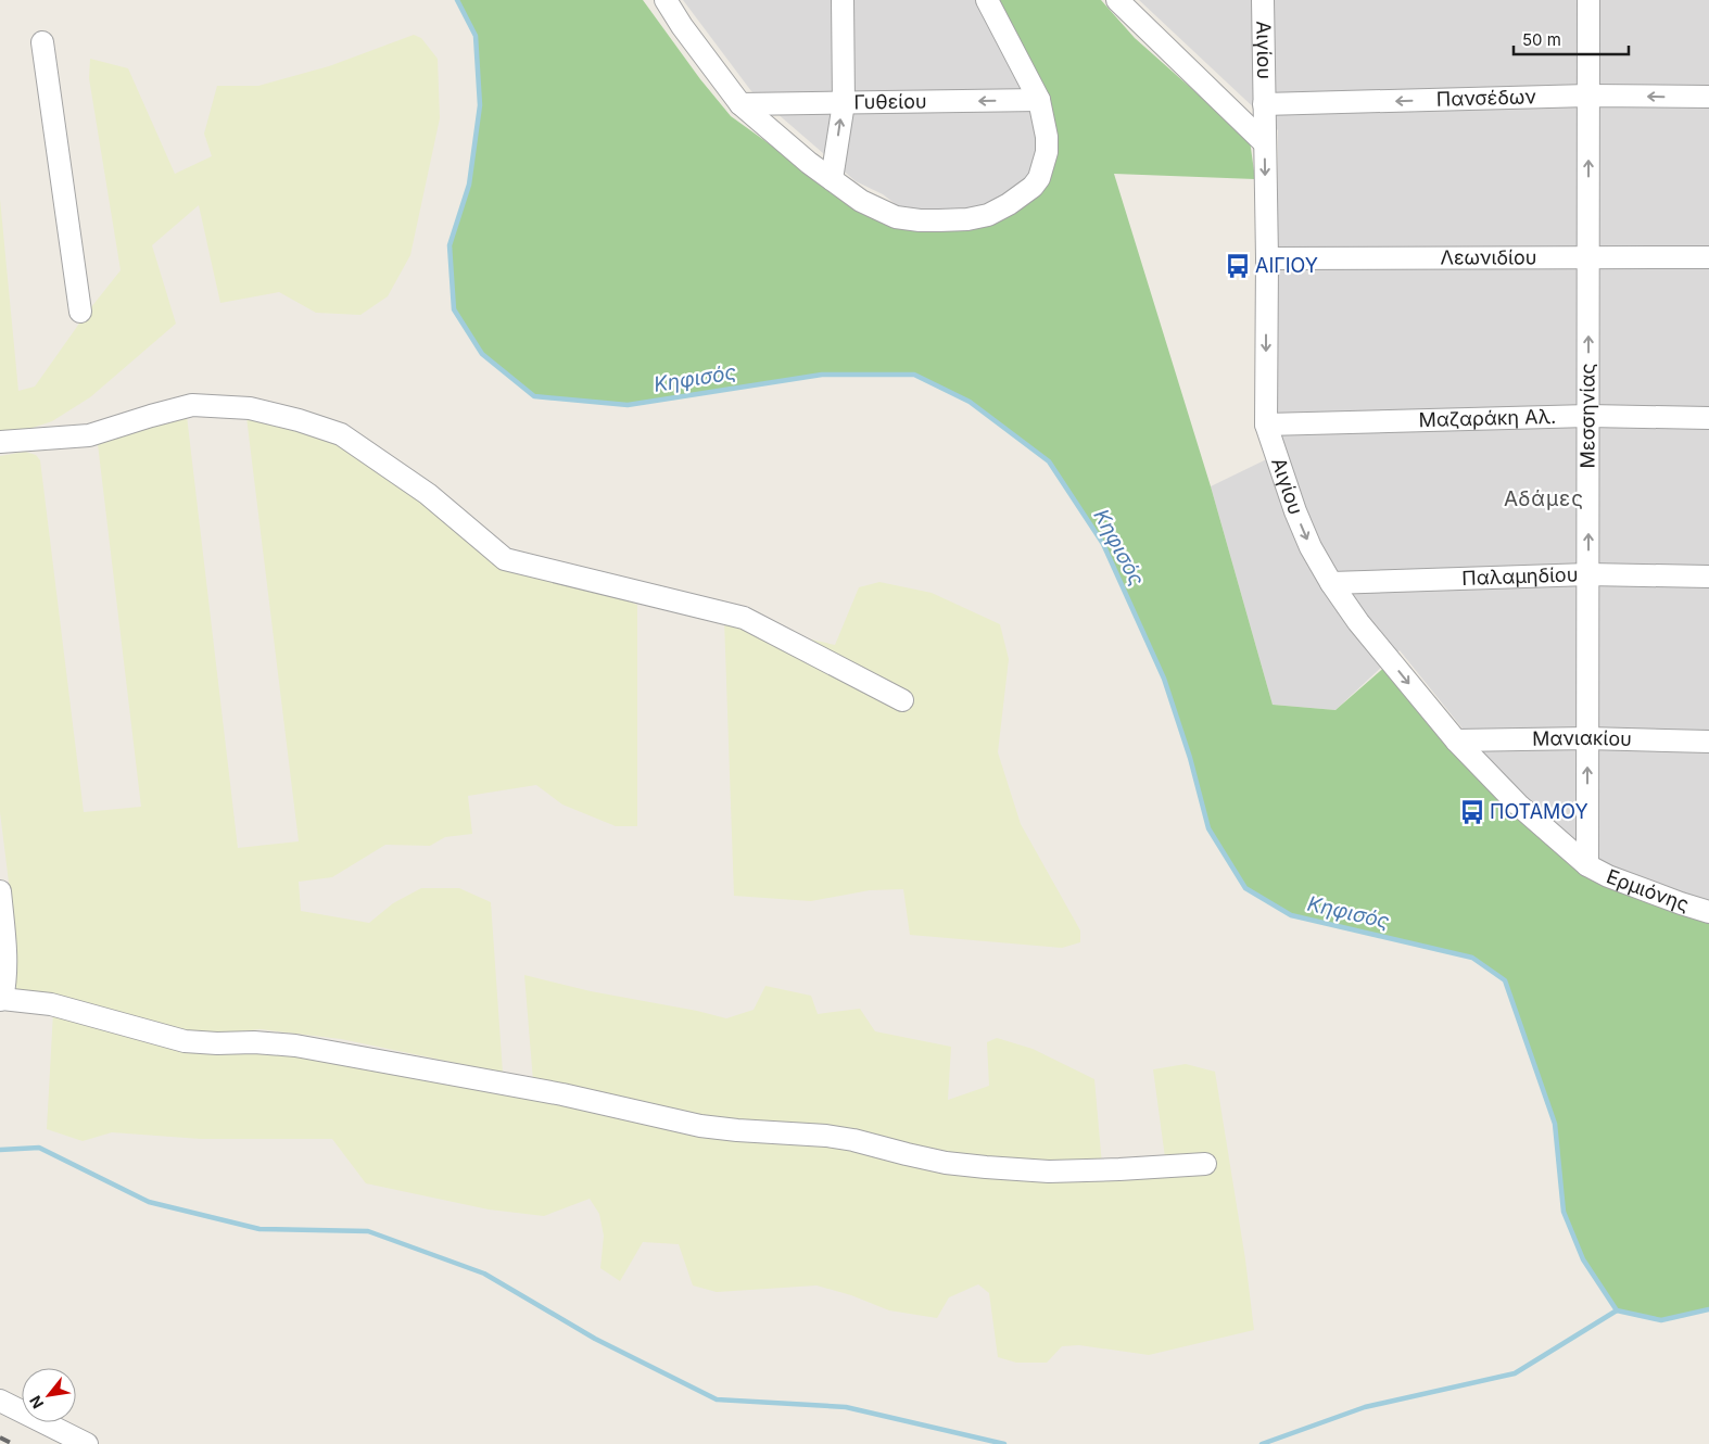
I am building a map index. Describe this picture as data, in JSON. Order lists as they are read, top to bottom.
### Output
{
  "streets": {
    "street": [
      "Αιγίου",
      "Πανσέδων",
      "Γυθείου",
      "Λεωνιδίου",
      "Μεσσηνίας",
      "Μαζαράκη Αλ.",
      "Παλαμηδίου",
      "Μανιακίου",
      "Ερμιόνης"
    ]
  },
  "crossings": [
    ["Αιγίου", "Πανσέδων"],
    ["Αιγίου", "Λεωνιδίου"],
    ["Αιγίου", "Μεσσηνίας"],
    ["Αιγίου", "Μαζαράκη Αλ."],
    ["Αιγίου", "Παλαμηδίου"],
    ["Αιγίου", "Μανιακίου"],
    ["Αιγίου", "Ερμιόνης"],
    ["Πανσέδων", "Μεσσηνίας"],
    ["Λεωνιδίου", "Μεσσηνίας"],
    ["Μεσσηνίας", "Μαζαράκη Αλ."],
    ["Μεσσηνίας", "Παλαμηδίου"],
    ["Μεσσηνίας", "Μανιακίου"],
    ["Μεσσηνίας", "Ερμιόνης"]
  ],
  "one_way": [
    "Αιγίου",
    "Πανσέδων",
    "Γυθείου",
    "Μεσσηνίας"
  ],
  "districts": ["Αδάμες"],
  "water": ["Κηφισός"],
  "places": {
    "bus stop": ["ΑΙΓΙΟΥ", "ΠΟΤΑΜΟΥ"]
  },
  "scale_bar": "50 m",
  "north": "bottom left"
}
